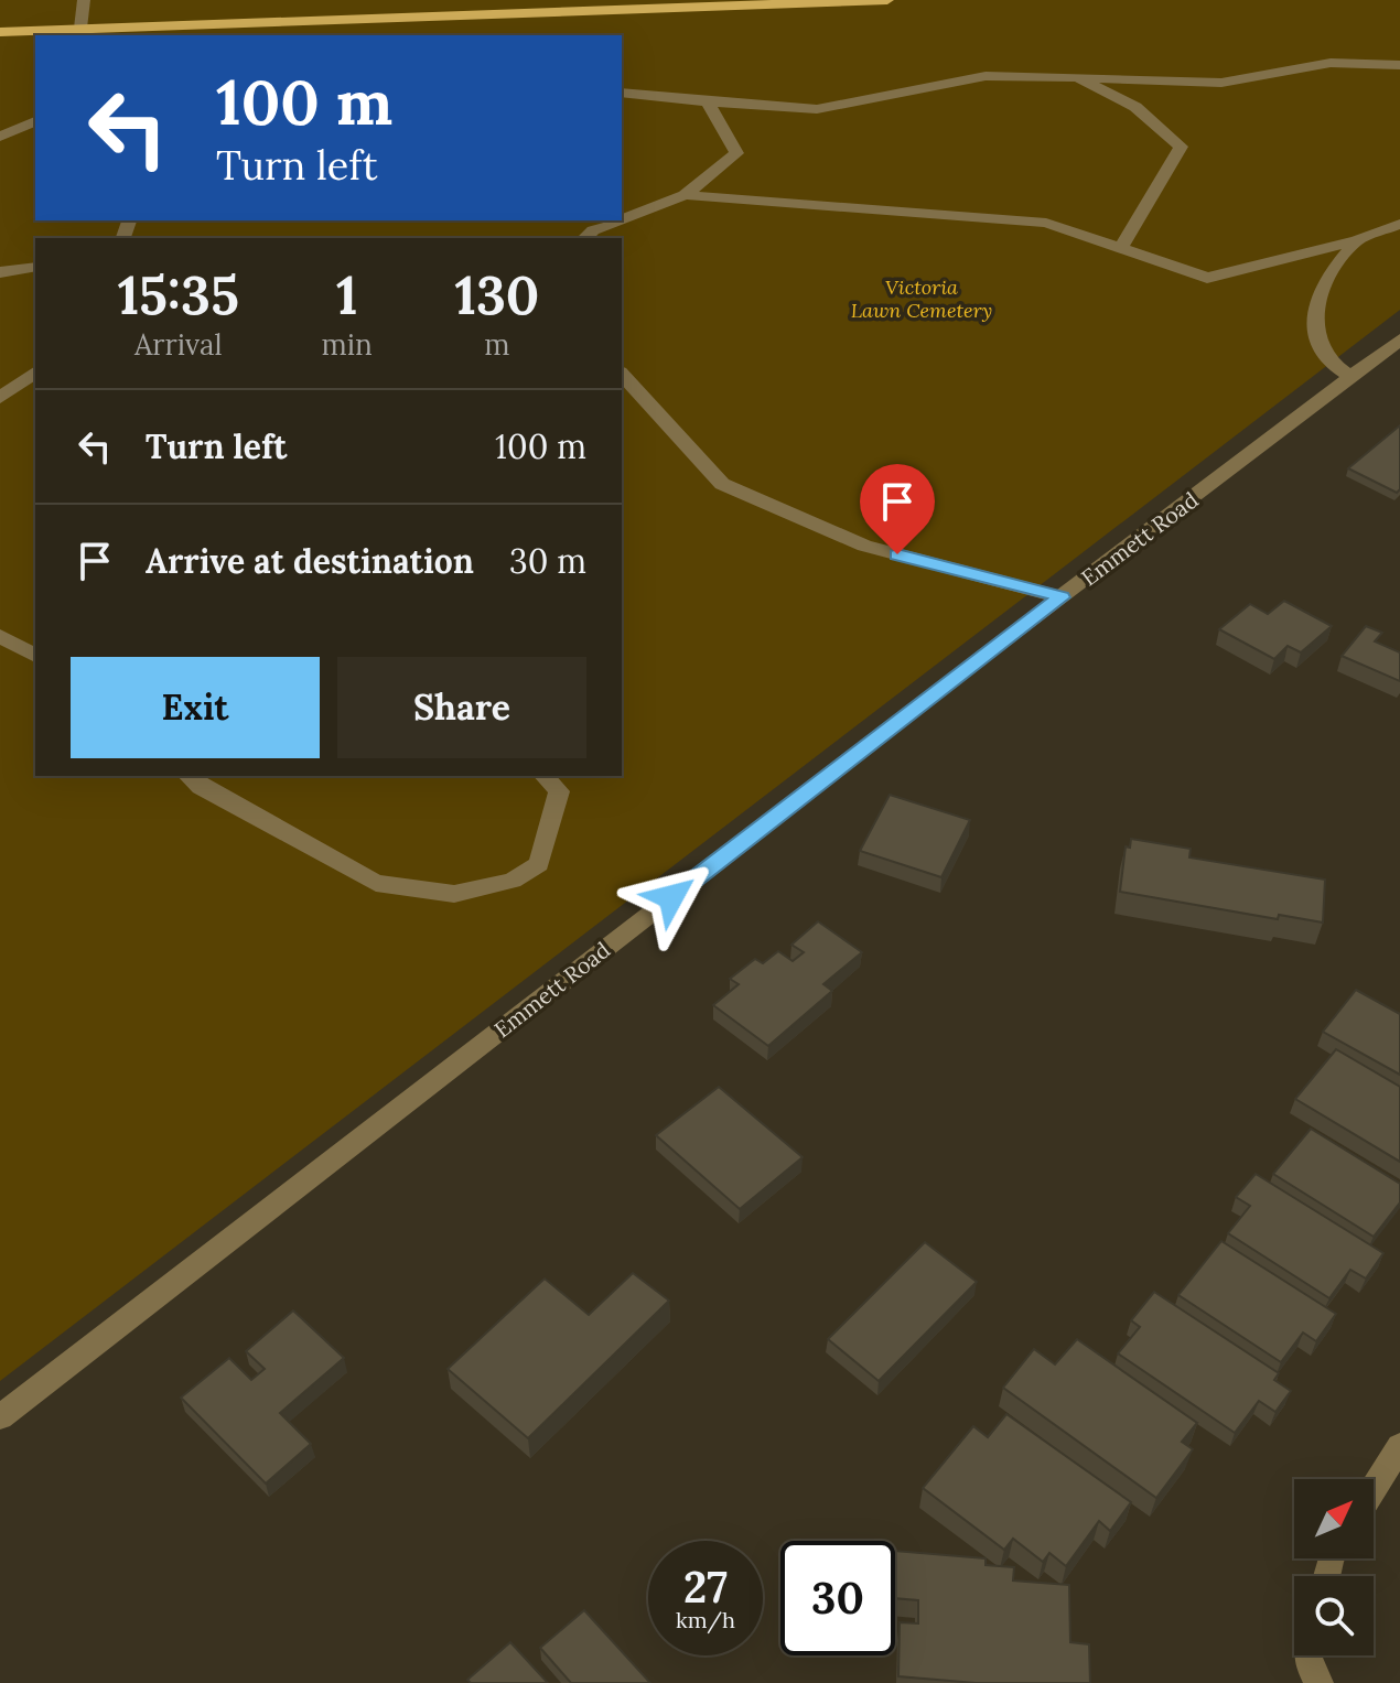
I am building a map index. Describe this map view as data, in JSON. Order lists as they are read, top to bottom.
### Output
{
  "streets": {
    "street": ["Emmett Road"]
  },
  "parks": ["Victoria Lawn Cemetery"],
  "north": "top right",
  "page": {
    "turn": ["100 m", "Turn left"],
    "eta": [
      "15:35",
      "Arrival",
      "1",
      "min",
      "130",
      "m"
    ],
    "list": [
      {
        "name": "Turn left",
        "value": "100 m"
      },
      {
        "name": "Arrive at destination",
        "value": "30 m"
      }
    ],
    "buttons": ["Exit", "Share"],
    "speed": "27 km/h",
    "limit": "30"
  }
}
